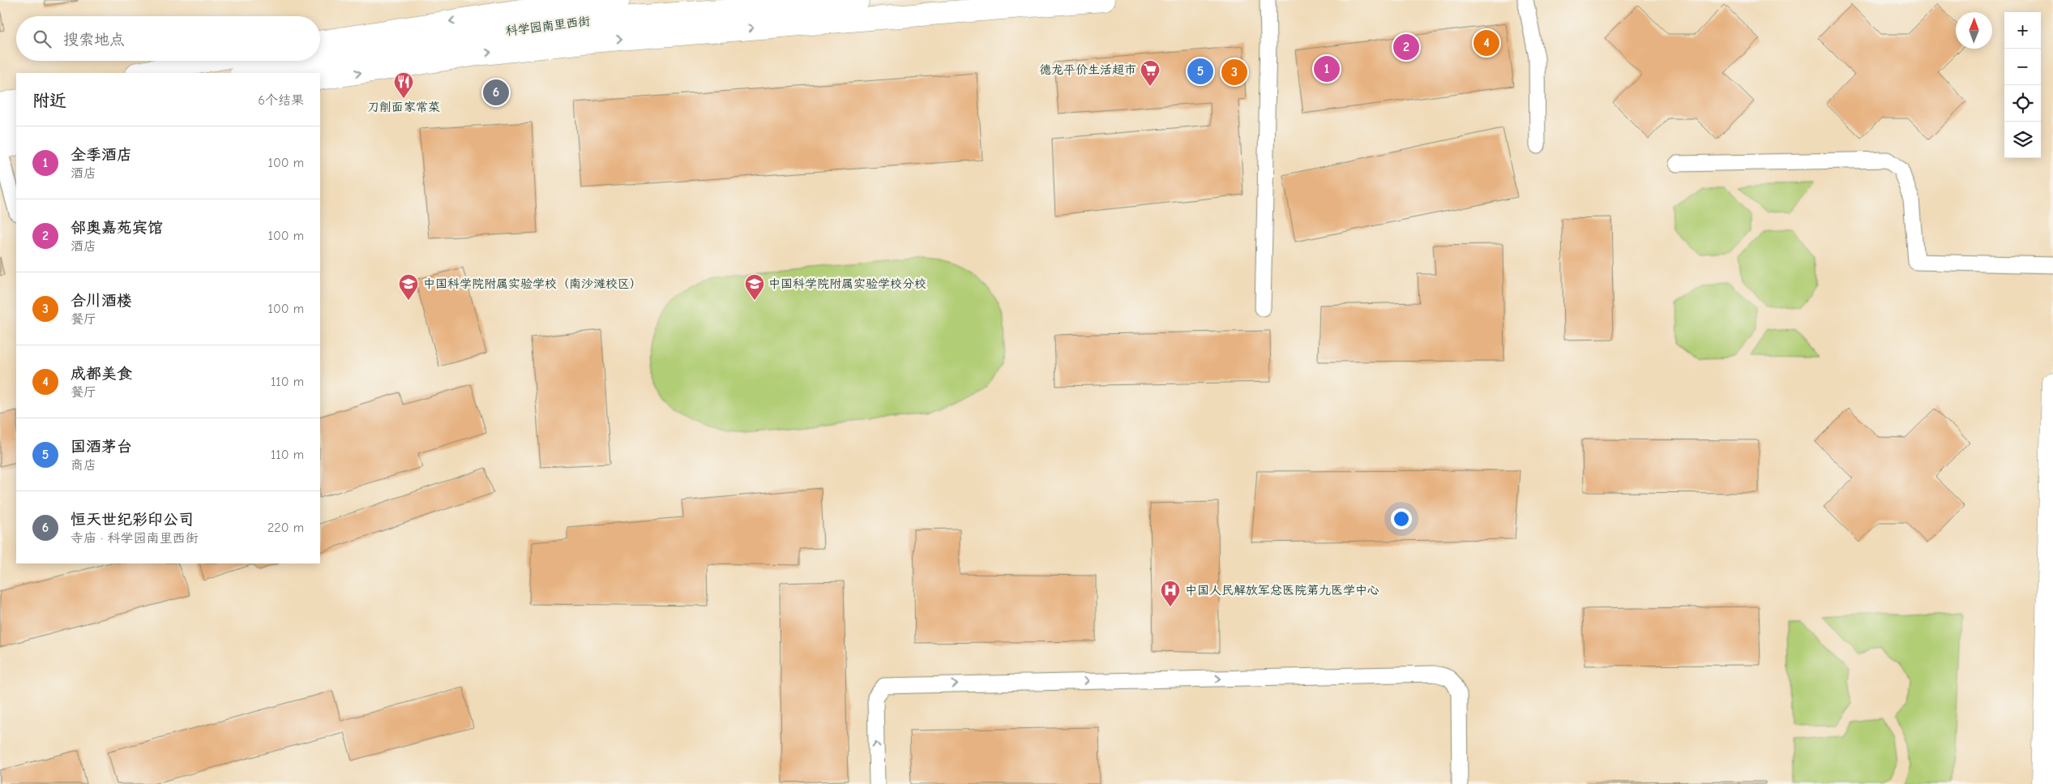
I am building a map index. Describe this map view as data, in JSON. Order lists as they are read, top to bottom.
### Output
{
  "streets": {
    "street": ["科学园南里西街"]
  },
  "places": {
    "supermarket": ["德龙平价生活超市"],
    "restaurant": ["刀削面家常菜"],
    "school or university": ["中国科学院附属实验学校（南沙滩校区）", "中国科学院附属实验学校分校"],
    "hospital": ["中国人民解放军总医院第九医学中心"]
  },
  "north": "top",
  "page": {
    "map_buttons": ["+", "−"],
    "search": "搜索地点",
    "pins": [
      "4",
      "2",
      "1",
      "5",
      "3",
      "6"
    ],
    "heading": ["附近", "6个结果"],
    "list": [
      {
        "mark": "1",
        "name": "全季酒店",
        "note": "酒店",
        "value": "100 m"
      },
      {
        "mark": "2",
        "name": "邻奥嘉苑宾馆",
        "note": "酒店",
        "value": "100 m"
      },
      {
        "mark": "3",
        "name": "合川酒楼",
        "note": "餐厅",
        "value": "100 m"
      },
      {
        "mark": "4",
        "name": "成都美食",
        "note": "餐厅",
        "value": "110 m"
      },
      {
        "mark": "5",
        "name": "国酒茅台",
        "note": "商店",
        "value": "110 m"
      },
      {
        "mark": "6",
        "name": "恒天世纪彩印公司",
        "note": "寺庙 · 科学园南里西街",
        "value": "220 m"
      }
    ]
  }
}
